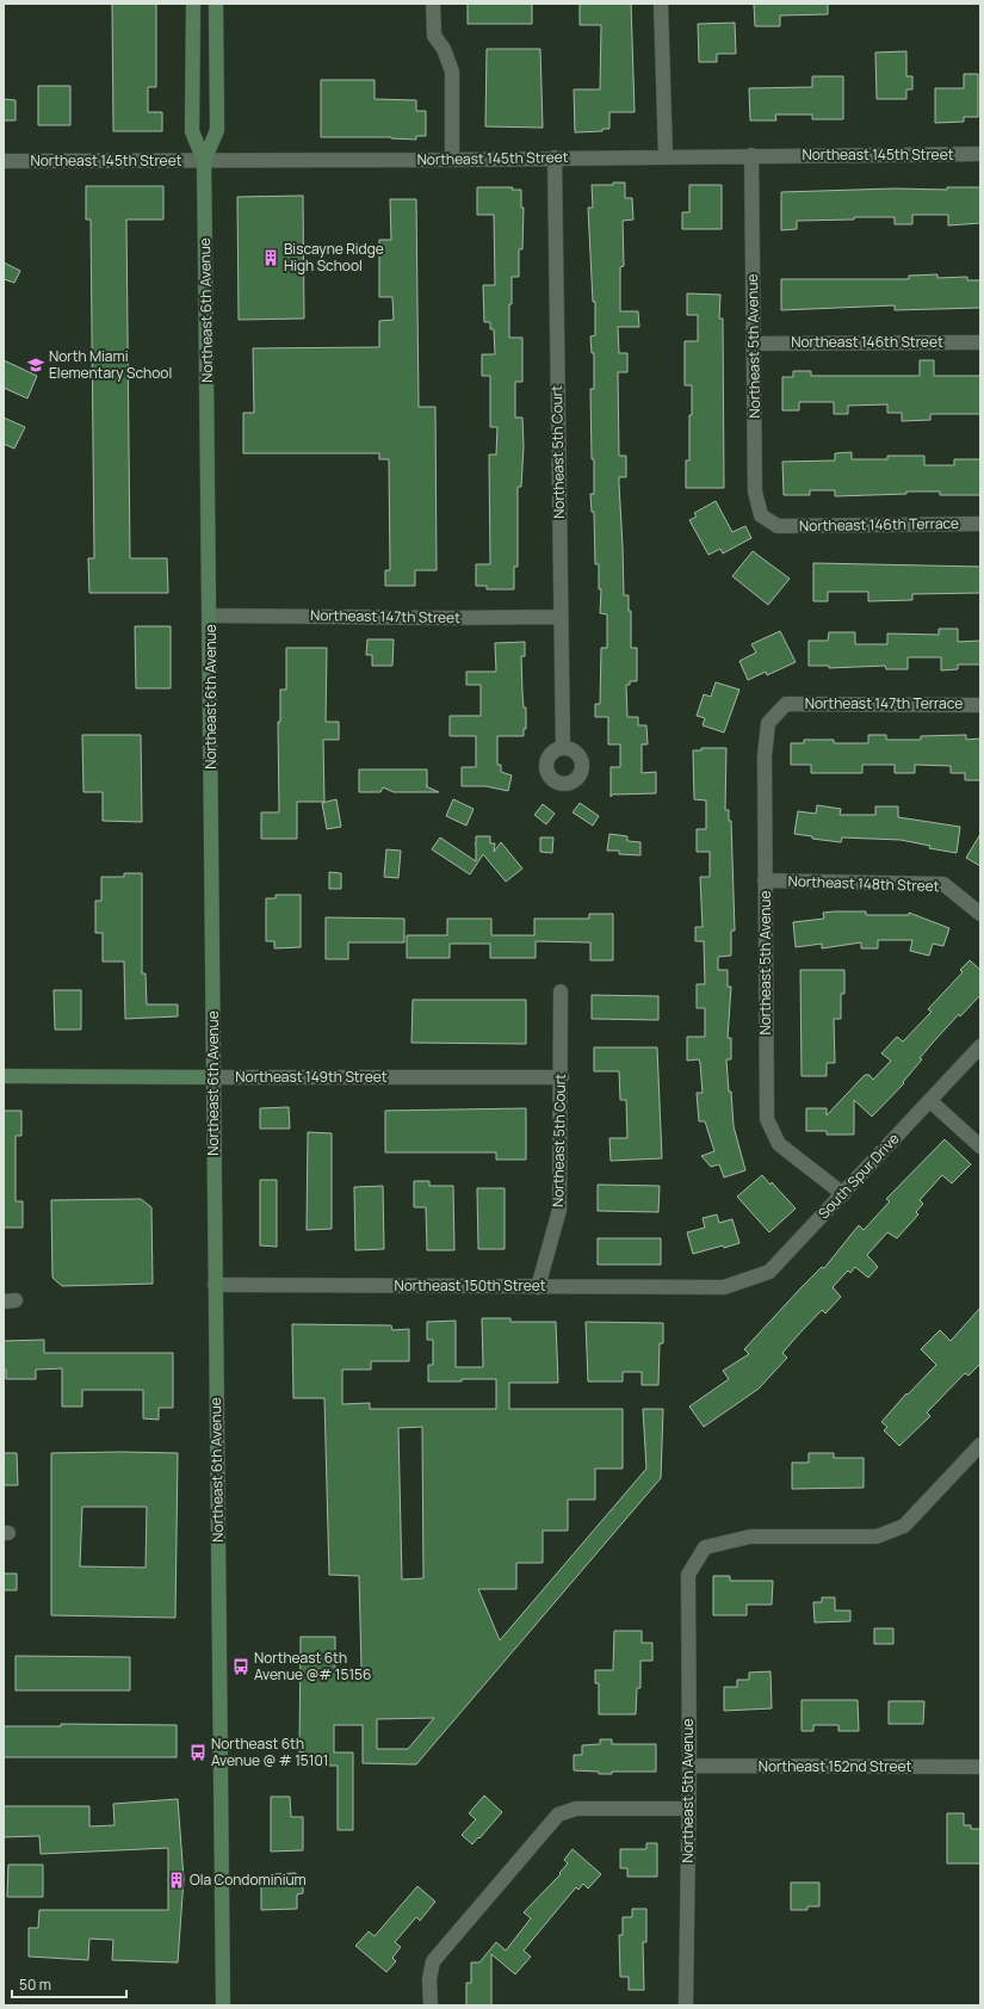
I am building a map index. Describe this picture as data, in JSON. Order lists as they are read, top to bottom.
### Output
{
  "streets": {
    "main road": ["Northeast 6th Avenue", "Northeast 149th Street"],
    "street": [
      "Northeast 145th Street",
      "Northeast 146th Street",
      "Northeast 5th Avenue",
      "Northeast 5th Court",
      "Northeast 146th Terrace",
      "Northeast 147th Street",
      "Northeast 147th Terrace",
      "Northeast 148th Street",
      "South Spur Drive",
      "Northeast 150th Street",
      "Northeast 152nd Street"
    ]
  },
  "crossings": [
    ["Northeast 145th Street", "Northeast 6th Avenue"],
    ["Northeast 145th Street", "Northeast 5th Avenue"],
    ["Northeast 145th Street", "Northeast 5th Court"],
    ["Northeast 6th Avenue", "Northeast 147th Street"],
    ["Northeast 6th Avenue", "Northeast 149th Street"],
    ["Northeast 6th Avenue", "Northeast 150th Street"],
    ["Northeast 146th Street", "Northeast 5th Avenue"],
    ["Northeast 5th Avenue", "Northeast 146th Terrace"],
    ["Northeast 5th Avenue", "Northeast 147th Terrace"],
    ["Northeast 5th Avenue", "Northeast 148th Street"],
    ["Northeast 5th Avenue", "South Spur Drive"],
    ["Northeast 5th Avenue", "Northeast 152nd Street"],
    ["Northeast 5th Court", "Northeast 147th Street"],
    ["Northeast 5th Court", "Northeast 149th Street"],
    ["Northeast 5th Court", "Northeast 150th Street"],
    ["South Spur Drive", "Northeast 150th Street"]
  ],
  "places": {
    "building": ["Biscayne Ridge High School", "Ola Condominium"],
    "school or university": ["North Miami Elementary School"],
    "bus stop": ["Northeast 6th Avenue @# 15156", "Northeast 6th Avenue @ # 15101"]
  },
  "scale_bar": "50 m"
}
